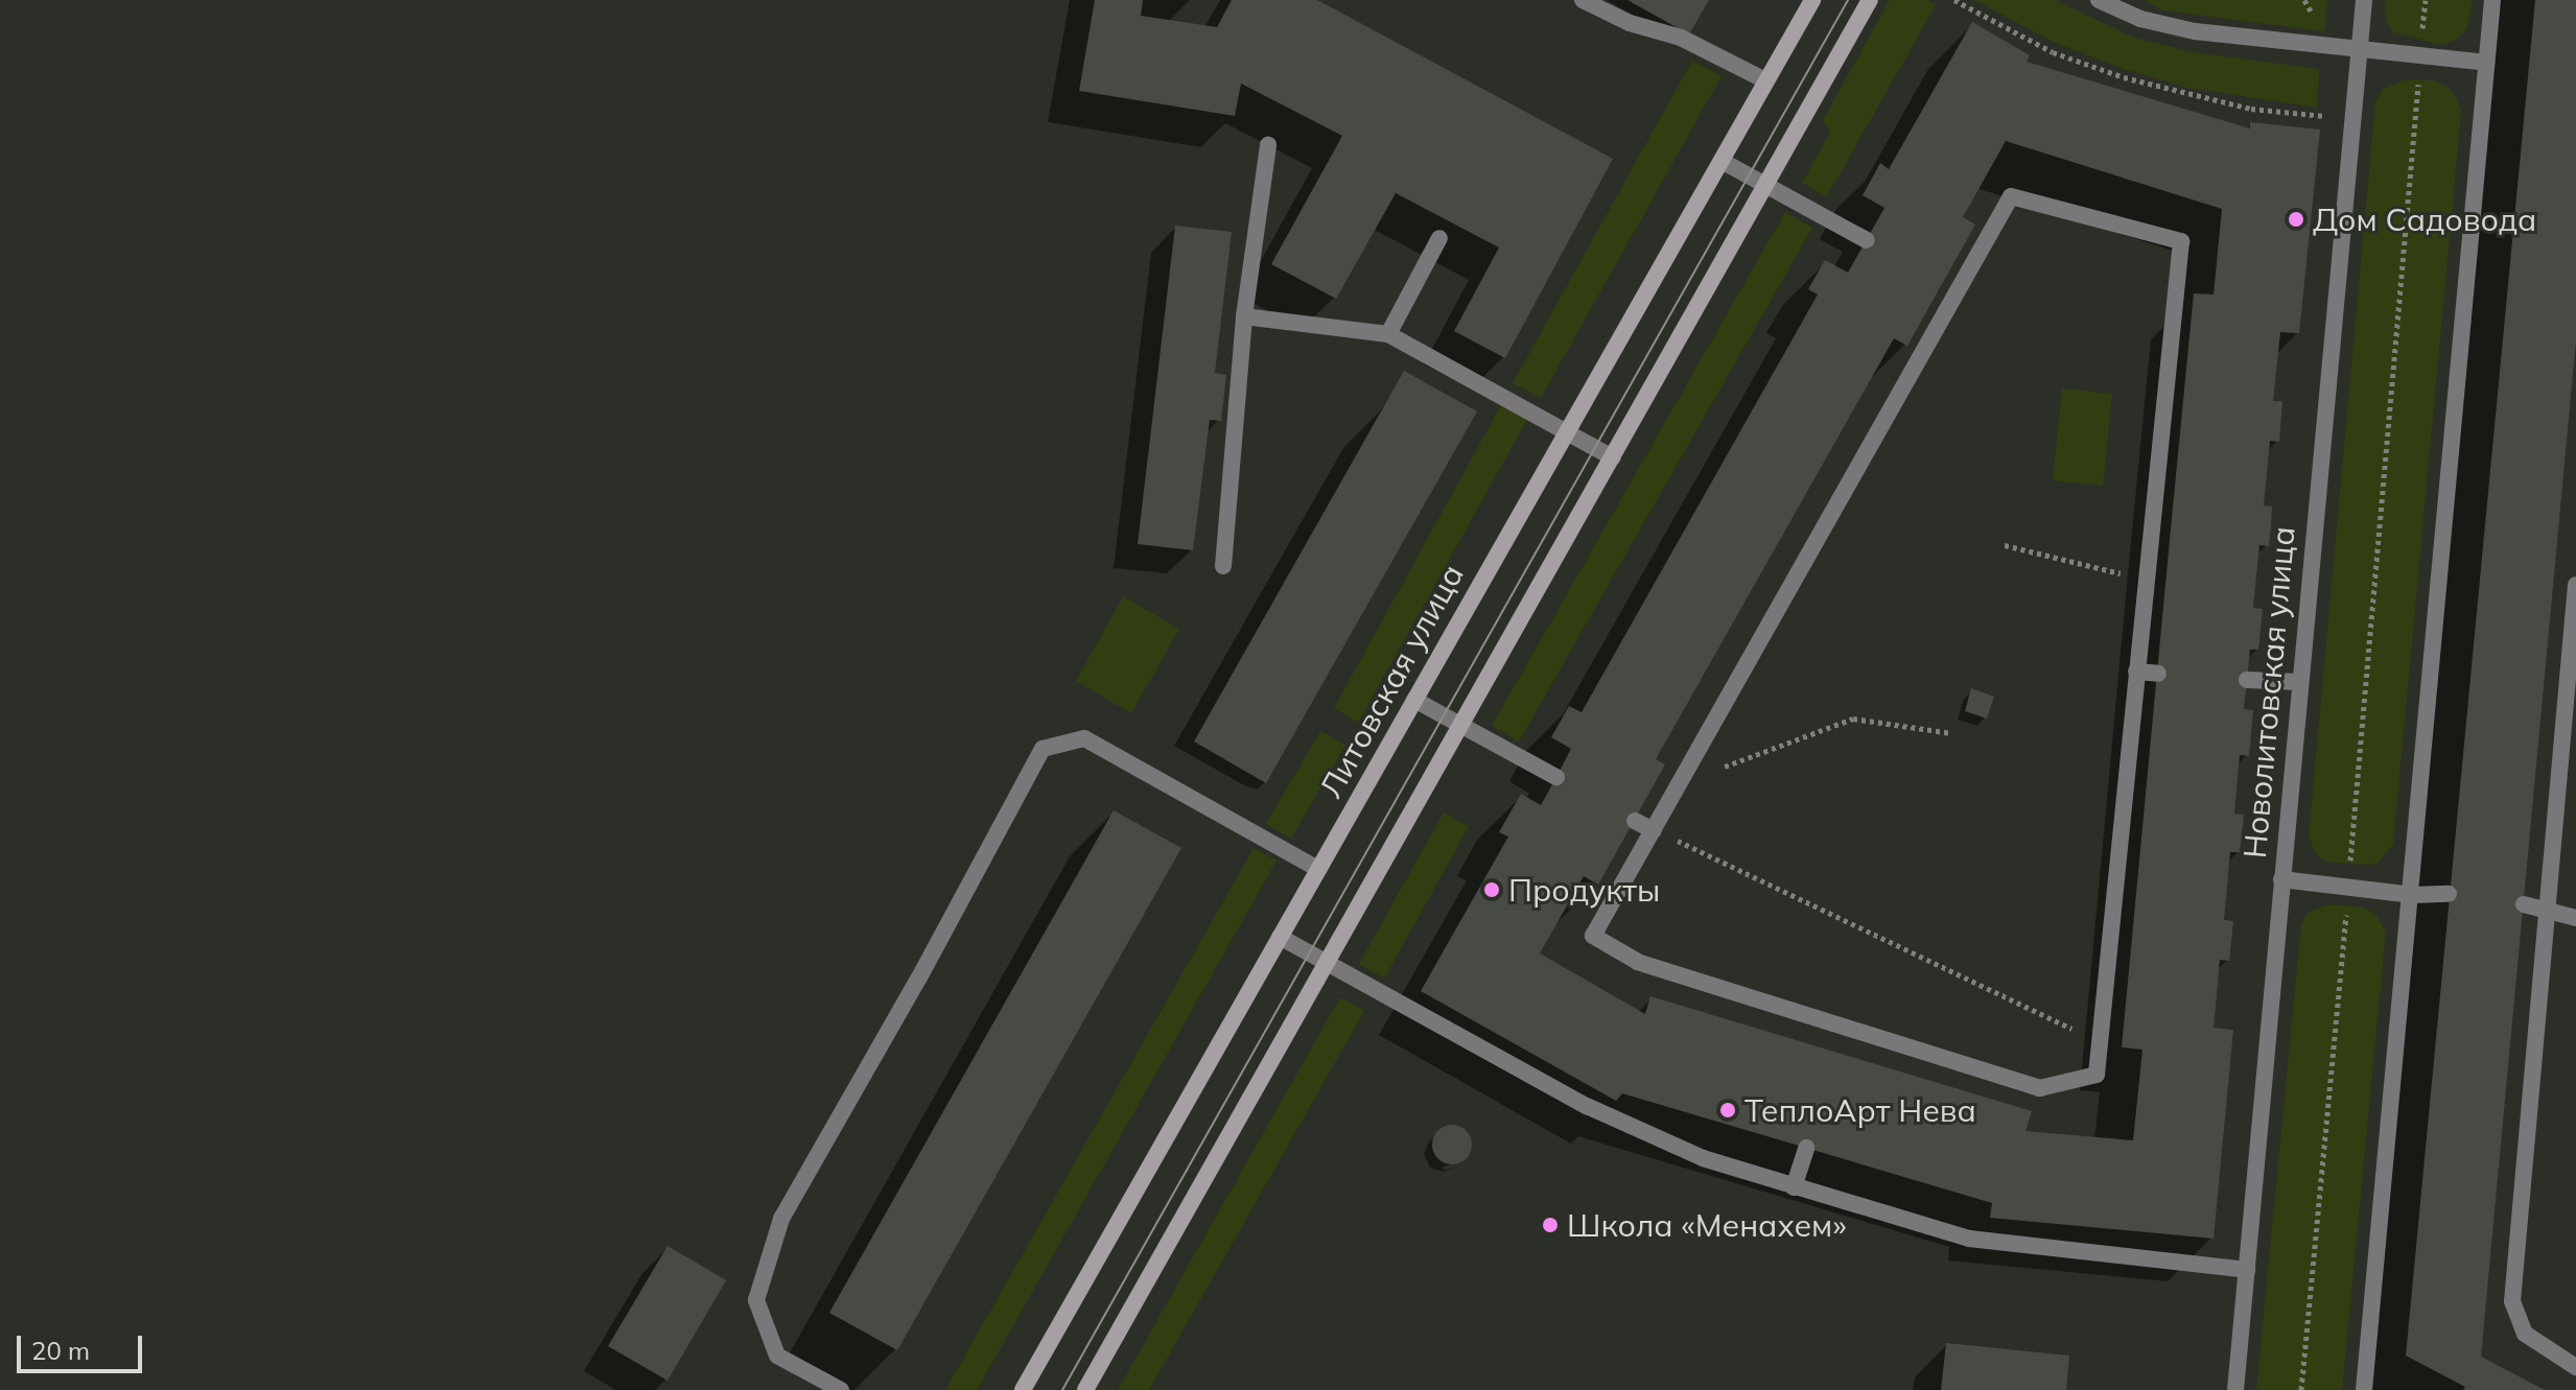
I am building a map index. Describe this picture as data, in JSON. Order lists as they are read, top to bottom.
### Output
{
  "streets": {
    "street": ["Литовская улица", "Новолитовская улица"]
  },
  "places": [
    "Дом Садовода",
    "Продукты",
    "ТеплоАрт Нева",
    "Школа «Менахем»"
  ],
  "scale_bar": "20 m"
}
